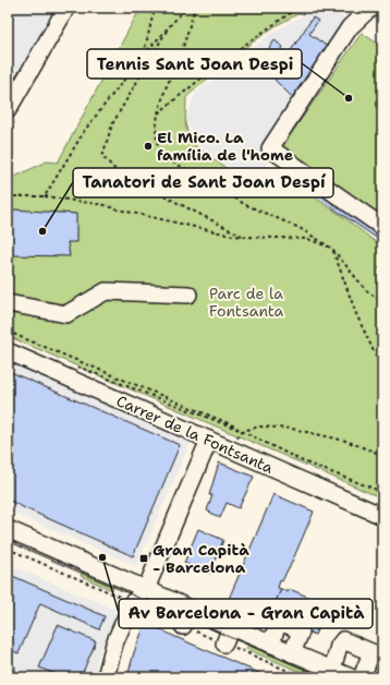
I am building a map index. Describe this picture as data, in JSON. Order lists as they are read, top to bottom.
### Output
{
  "streets": {
    "street": ["Carrer de la Fontsanta"]
  },
  "parks": ["Parc de la Fontsanta"],
  "places": {
    "other": [
      "Tennis Sant Joan Despi",
      "El Mico. La família de l'home",
      "Tanatori de Sant Joan Despí",
      "Av Barcelona - Gran Capità"
    ],
    "transit": ["Gran Capità - Barcelona"]
  }
}
